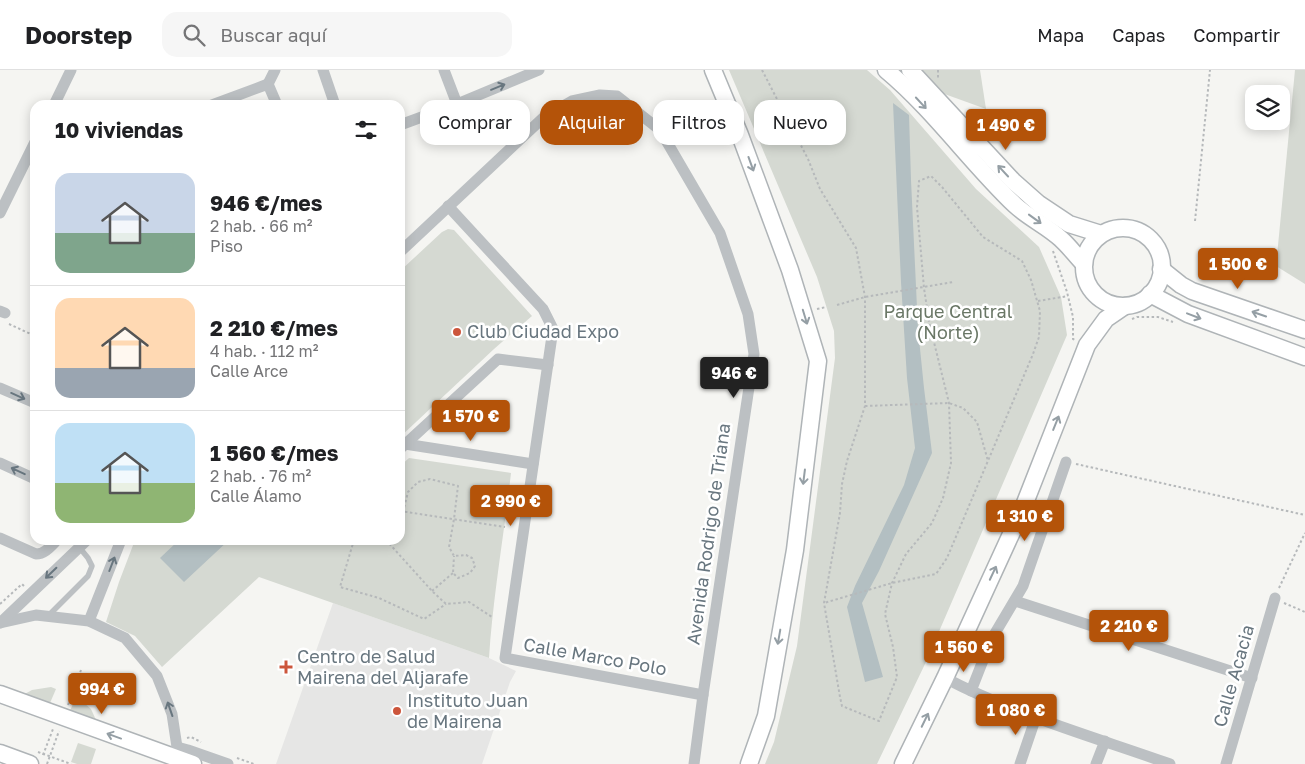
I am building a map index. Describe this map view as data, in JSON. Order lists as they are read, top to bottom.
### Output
{
  "streets": {
    "street": ["Avenida Rodrigo de Triana", "Calle Marco Polo", "Calle Acacia"]
  },
  "crossings": [
    ["Avenida Rodrigo de Triana", "Calle Marco Polo"]
  ],
  "parks": ["Parque Central (Norte)"],
  "places": {
    "other": ["Club Ciudad Expo", "Instituto Juan de Mairena"],
    "health": ["Centro de Salud Mairena del Aljarafe"]
  },
  "page": {
    "header": "Doorstep",
    "search": "Buscar aquí",
    "nav": ["Mapa", "Capas", "Compartir"],
    "chip": [
      "Comprar",
      "Alquilar",
      "Filtros",
      "Nuevo"
    ],
    "heading": "10 viviendas",
    "price": [
      "1 490 €",
      "1 500 €",
      "946 €",
      "1 570 €",
      "2 990 €",
      "1 310 €",
      "2 210 €",
      "1 560 €",
      "994 €",
      "1 080 €"
    ],
    "list": [
      {
        "name": "946 €/mes",
        "note": "2 hab. · 66 m² · Piso"
      },
      {
        "name": "2 210 €/mes",
        "note": "4 hab. · 112 m² · Calle Arce"
      },
      {
        "name": "1 560 €/mes",
        "note": "2 hab. · 76 m² · Calle Álamo"
      }
    ]
  }
}
